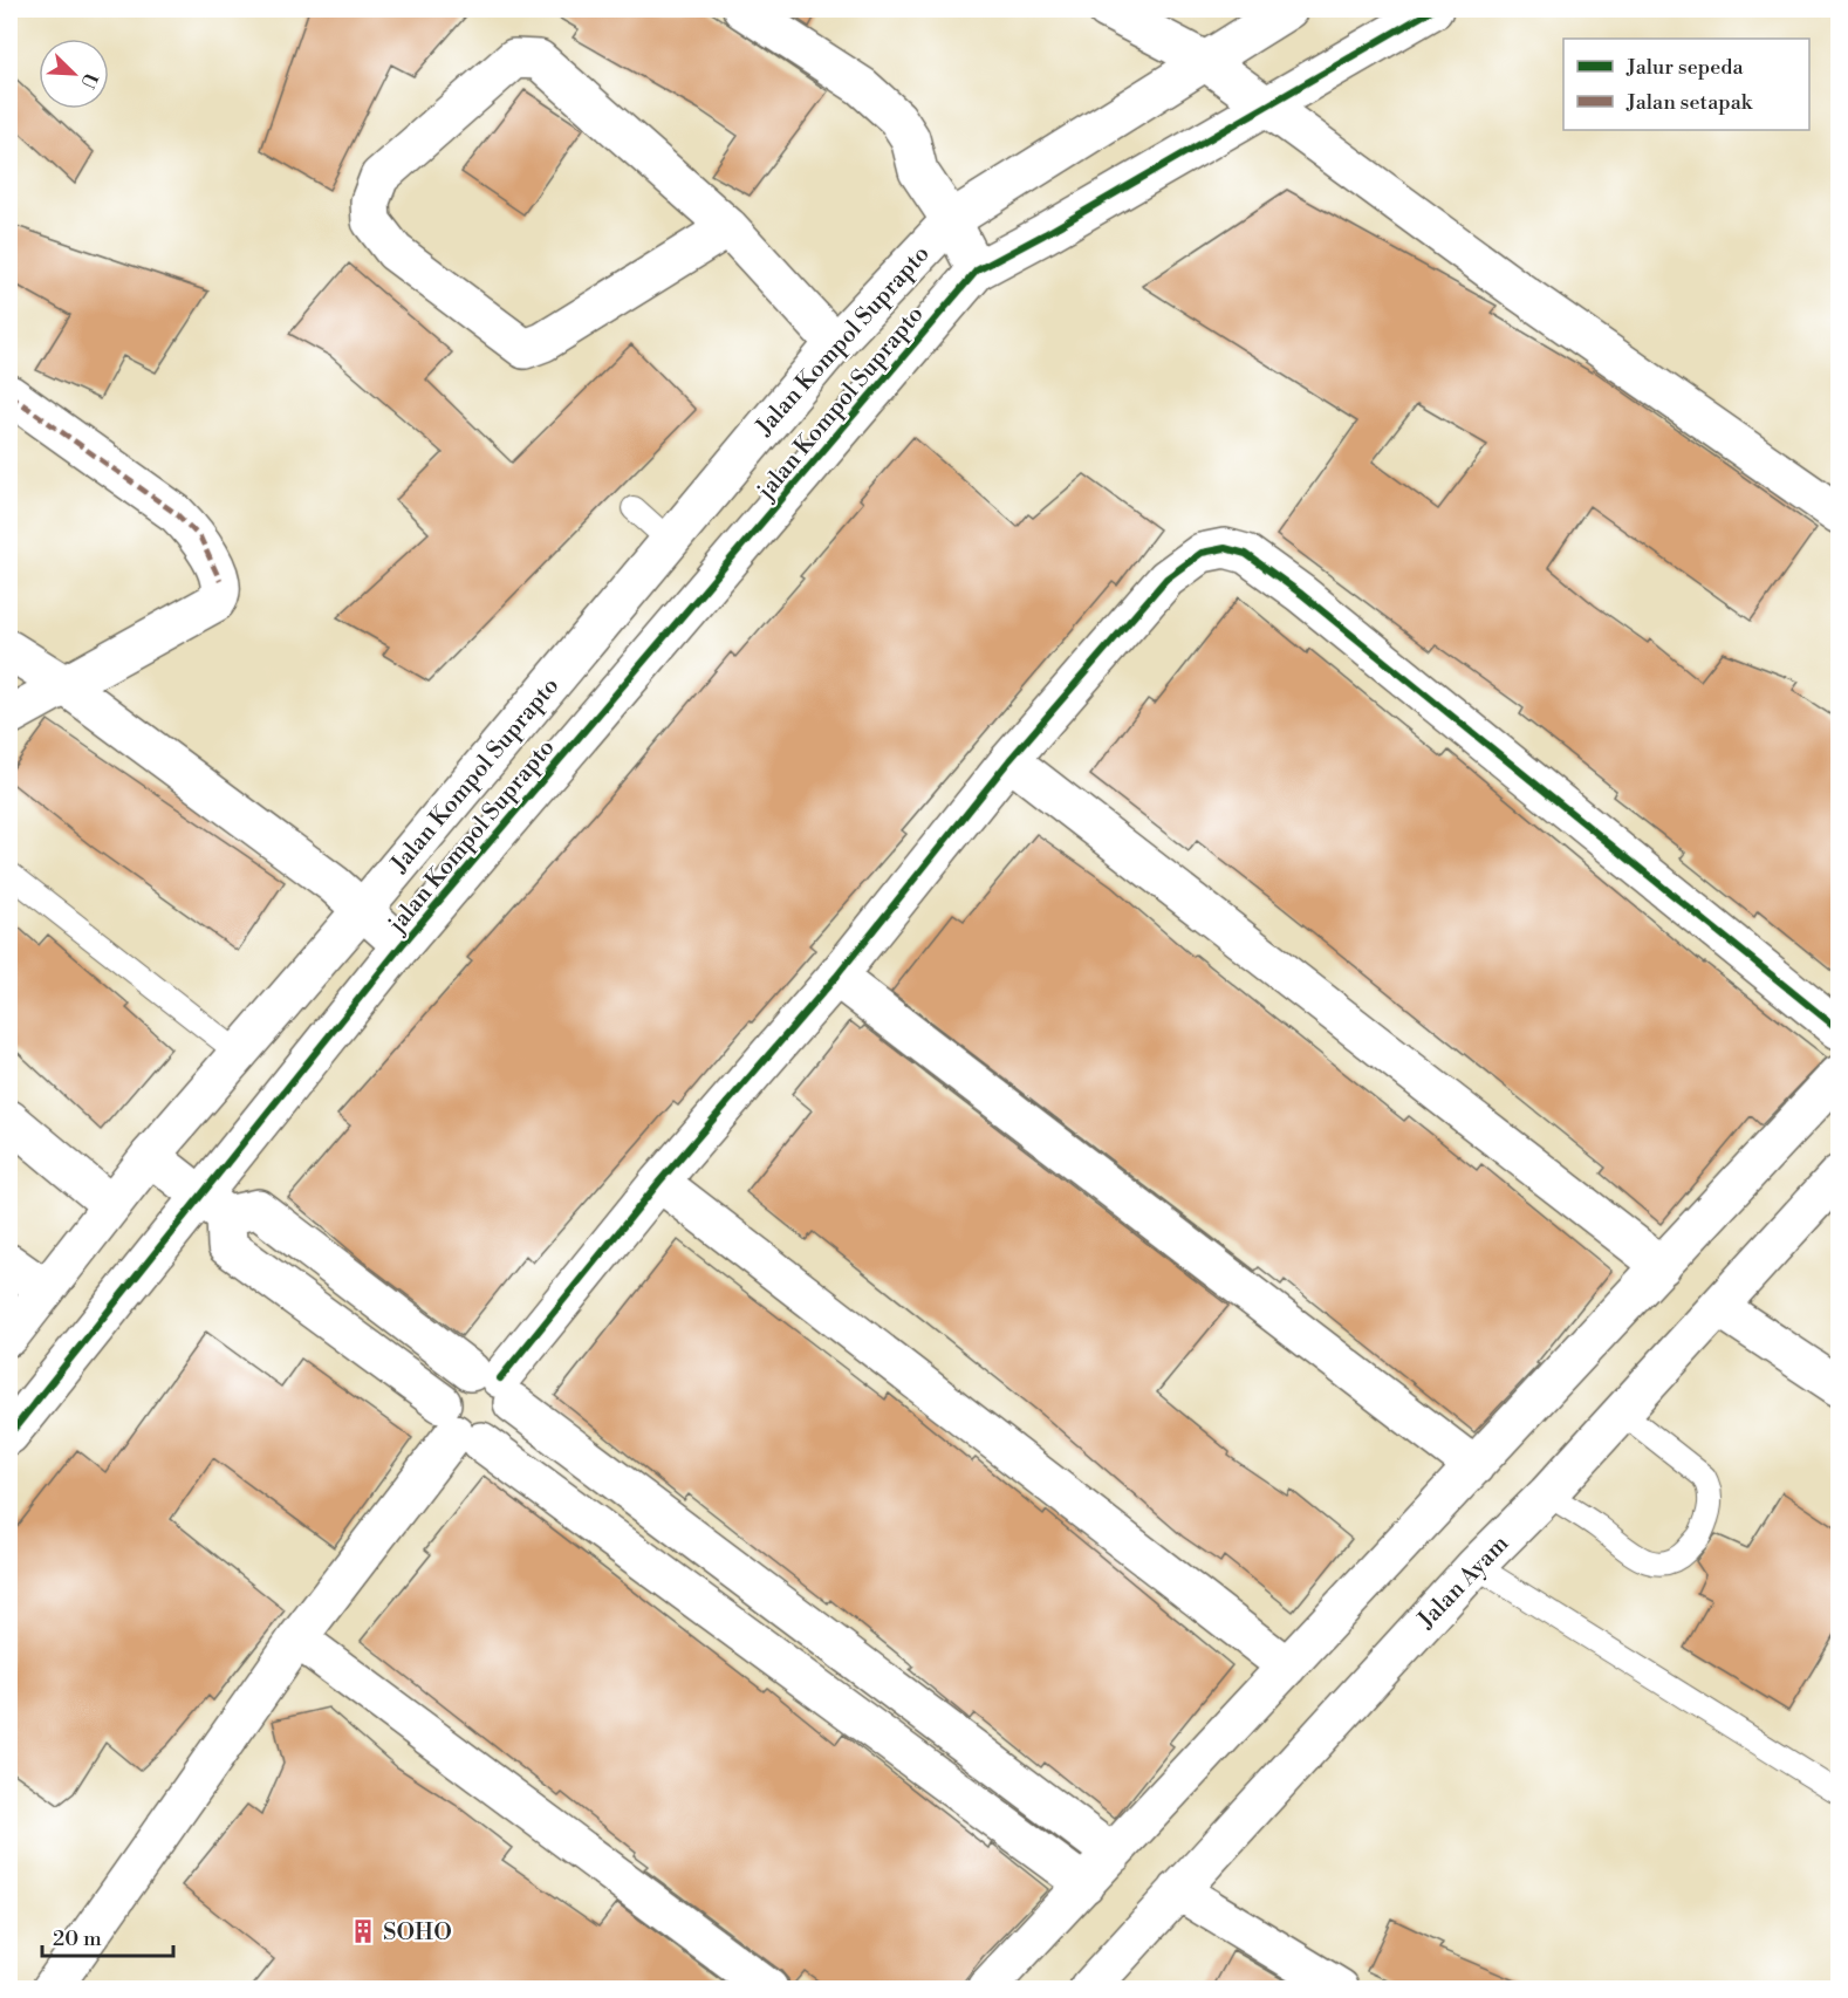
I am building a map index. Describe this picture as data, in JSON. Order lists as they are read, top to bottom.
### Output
{
  "streets": {
    "street": ["Jalan Kompol Suprapto", "jalan Kompol Suprapto", "Jalan Ayam"]
  },
  "places": {
    "building": ["SOHO"]
  },
  "legend": ["Jalur sepeda", "Jalan setapak"],
  "scale_bar": "20 m",
  "north": "bottom right"
}
